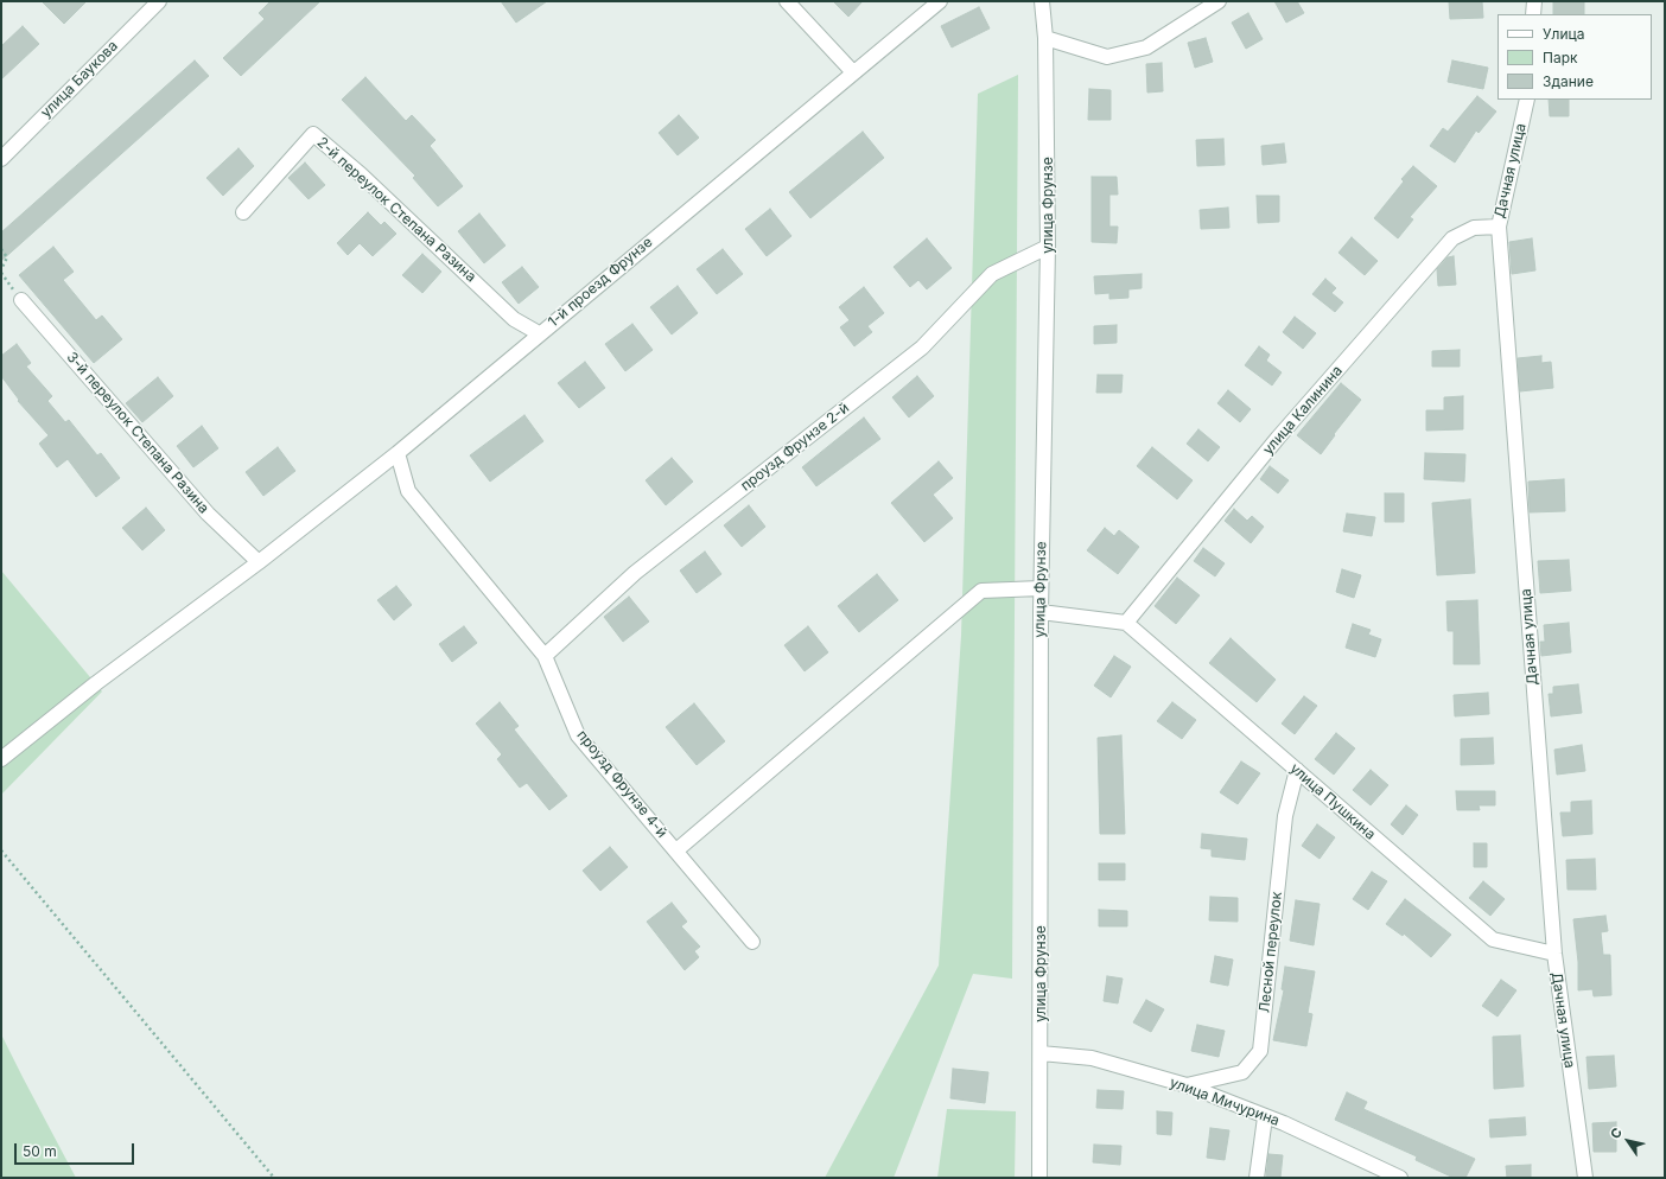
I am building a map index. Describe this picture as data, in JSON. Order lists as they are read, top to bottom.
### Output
{
  "streets": {
    "street": [
      "улица Баукова",
      "Дачная улица",
      "улица Фрунзе",
      "2-й переулок Степана Разина",
      "1-й проезд Фрунзе",
      "улица Калинина",
      "3-й переулок Степана Разина",
      "проузд Фрунзе 2-й",
      "проузд Фрунзе 4-й",
      "улица Пушкина",
      "Лесной переулок",
      "улица Мичурина"
    ]
  },
  "crossings": [
    ["Дачная улица", "улица Калинина"],
    ["Дачная улица", "улица Пушкина"],
    ["улица Фрунзе", "проузд Фрунзе 2-й"],
    ["улица Фрунзе", "улица Мичурина"],
    ["2-й переулок Степана Разина", "1-й проезд Фрунзе"],
    ["1-й проезд Фрунзе", "3-й переулок Степана Разина"],
    ["1-й проезд Фрунзе", "проузд Фрунзе 4-й"],
    ["улица Калинина", "улица Пушкина"],
    ["проузд Фрунзе 2-й", "проузд Фрунзе 4-й"],
    ["улица Пушкина", "Лесной переулок"],
    ["Лесной переулок", "улица Мичурина"]
  ],
  "legend": ["Улица", "Парк", "Здание"],
  "scale_bar": "50 m",
  "north": "top left"
}
